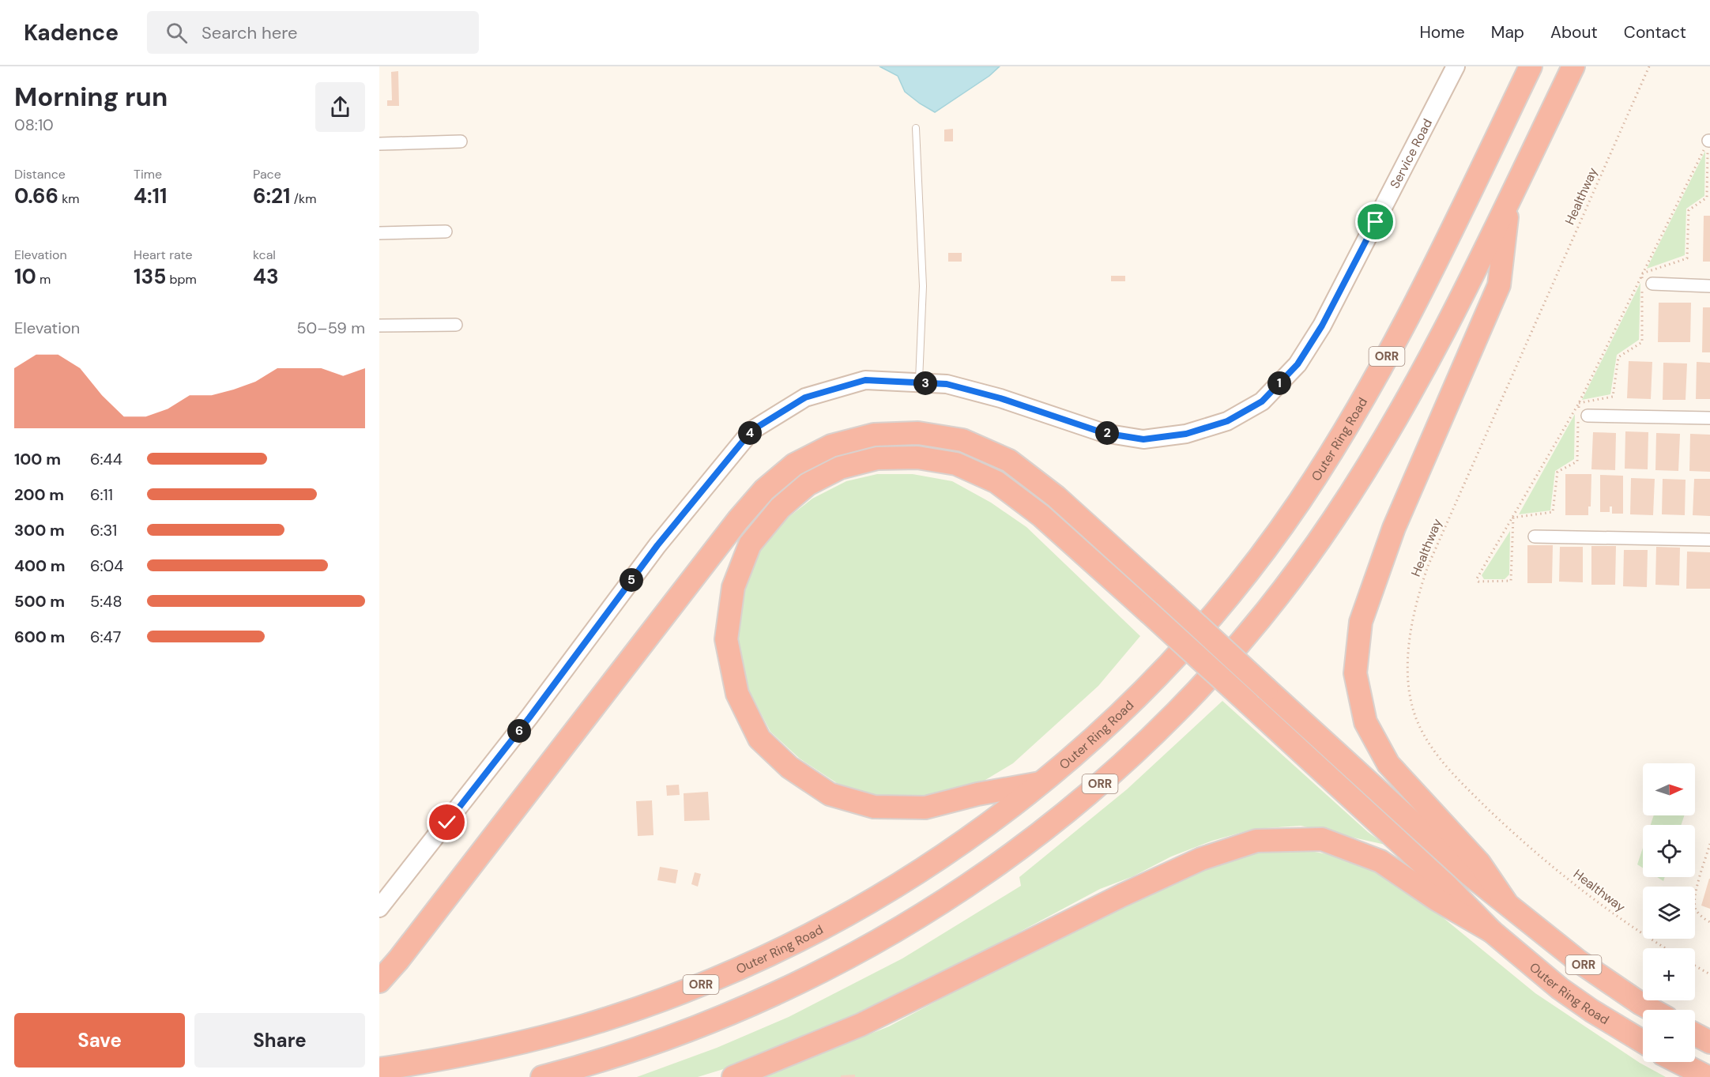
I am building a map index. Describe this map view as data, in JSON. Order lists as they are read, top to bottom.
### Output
{
  "streets": {
    "highway": ["ORR", "Outer Ring Road"],
    "main road": ["Service Road"],
    "path": ["Healthway"]
  },
  "north": "right",
  "page": {
    "header": "Kadence",
    "search": "Search here",
    "nav": [
      "Home",
      "Map",
      "About",
      "Contact"
    ],
    "heading": ["Morning run", "08:10"],
    "stats": [
      ["Distance", "0.66 km"],
      ["Time", "4:11"],
      ["Pace", "6:21 /km"],
      ["Elevation", "10 m"],
      ["Heart rate", "135 bpm"],
      ["kcal", "43"]
    ],
    "chart": ["Elevation", "50–59 m"],
    "pins": [
      "1",
      "3",
      "2",
      "4",
      "5",
      "6"
    ],
    "list": [
      {
        "name": "100 m",
        "note": "6:44"
      },
      {
        "name": "200 m",
        "note": "6:11"
      },
      {
        "name": "300 m",
        "note": "6:31"
      },
      {
        "name": "400 m",
        "note": "6:04"
      },
      {
        "name": "500 m",
        "note": "5:48"
      },
      {
        "name": "600 m",
        "note": "6:47"
      }
    ],
    "map_buttons": ["+", "−"],
    "buttons": ["Save", "Share"]
  }
}
